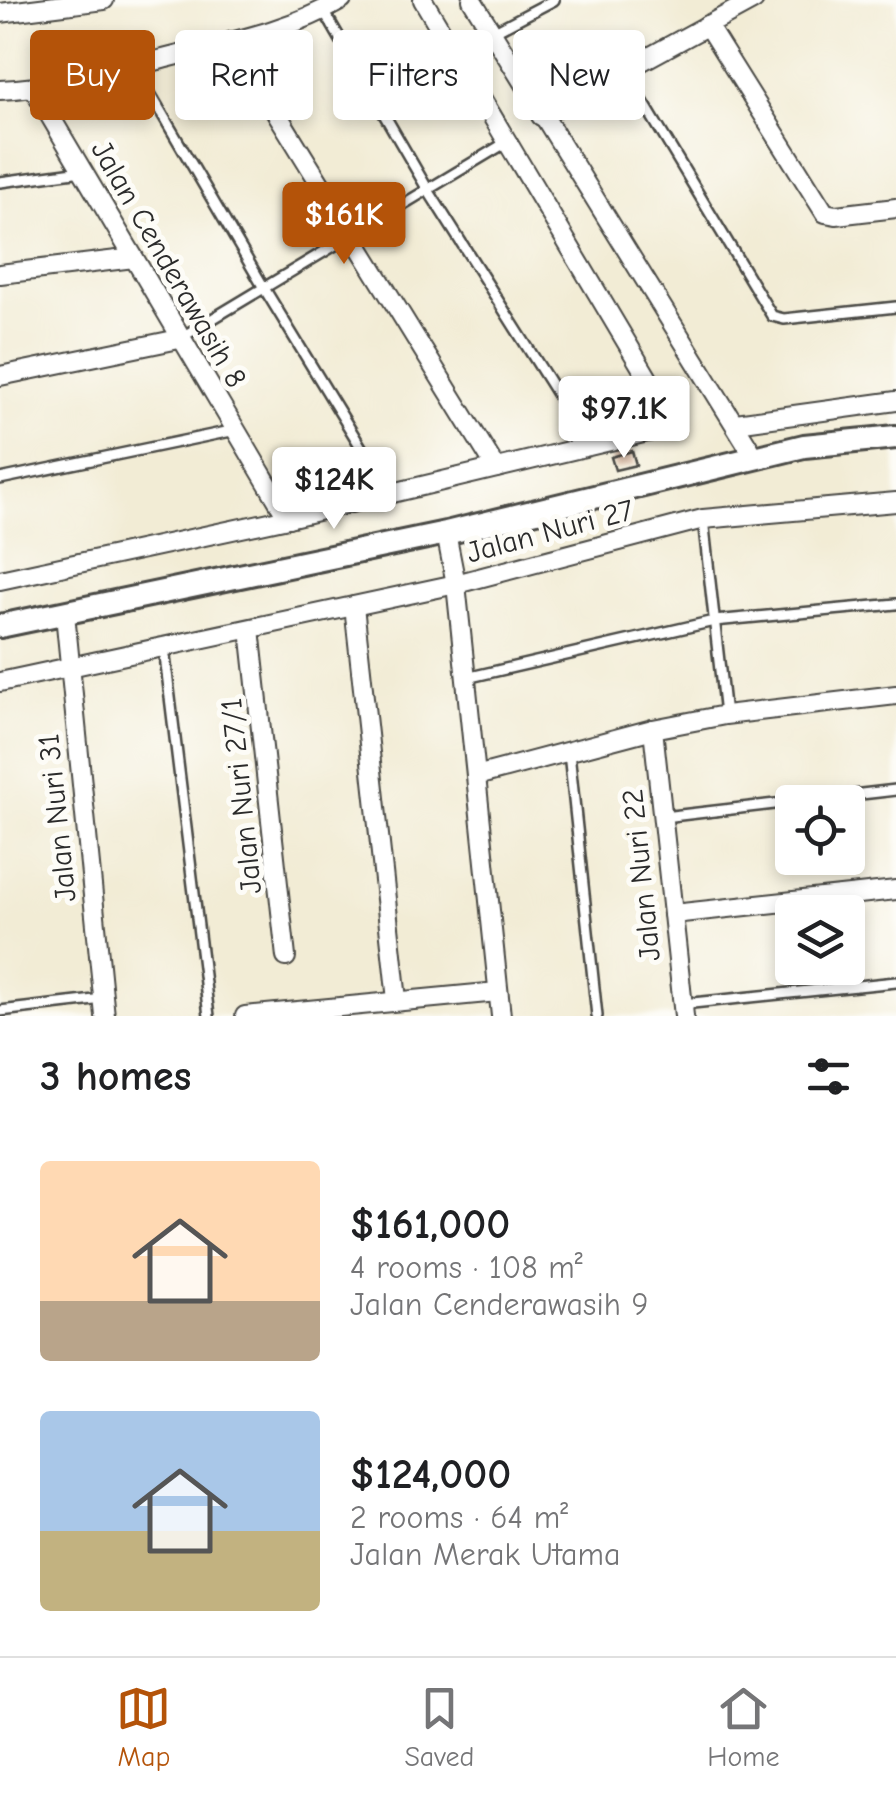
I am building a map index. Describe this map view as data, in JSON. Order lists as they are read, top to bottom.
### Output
{
  "streets": {
    "street": [
      "Jalan Cenderawasih 8",
      "Jalan Nuri 27",
      "Jalan Nuri 27/1",
      "Jalan Nuri 31",
      "Jalan Nuri 22"
    ]
  },
  "crossings": [
    ["Jalan Nuri 27", "Jalan Nuri 27/1"],
    ["Jalan Nuri 27", "Jalan Nuri 31"]
  ],
  "page": {
    "chip": [
      "Buy",
      "Rent",
      "Filters",
      "New"
    ],
    "price": ["$161K", "$97.1K", "$124K"],
    "heading": "3 homes",
    "list": [
      {
        "name": "$161,000",
        "note": "4 rooms · 108 m² · Jalan Cenderawasih 9"
      },
      {
        "name": "$124,000",
        "note": "2 rooms · 64 m² · Jalan Merak Utama"
      }
    ],
    "tabs": ["Map", "Saved", "Home"]
  }
}
